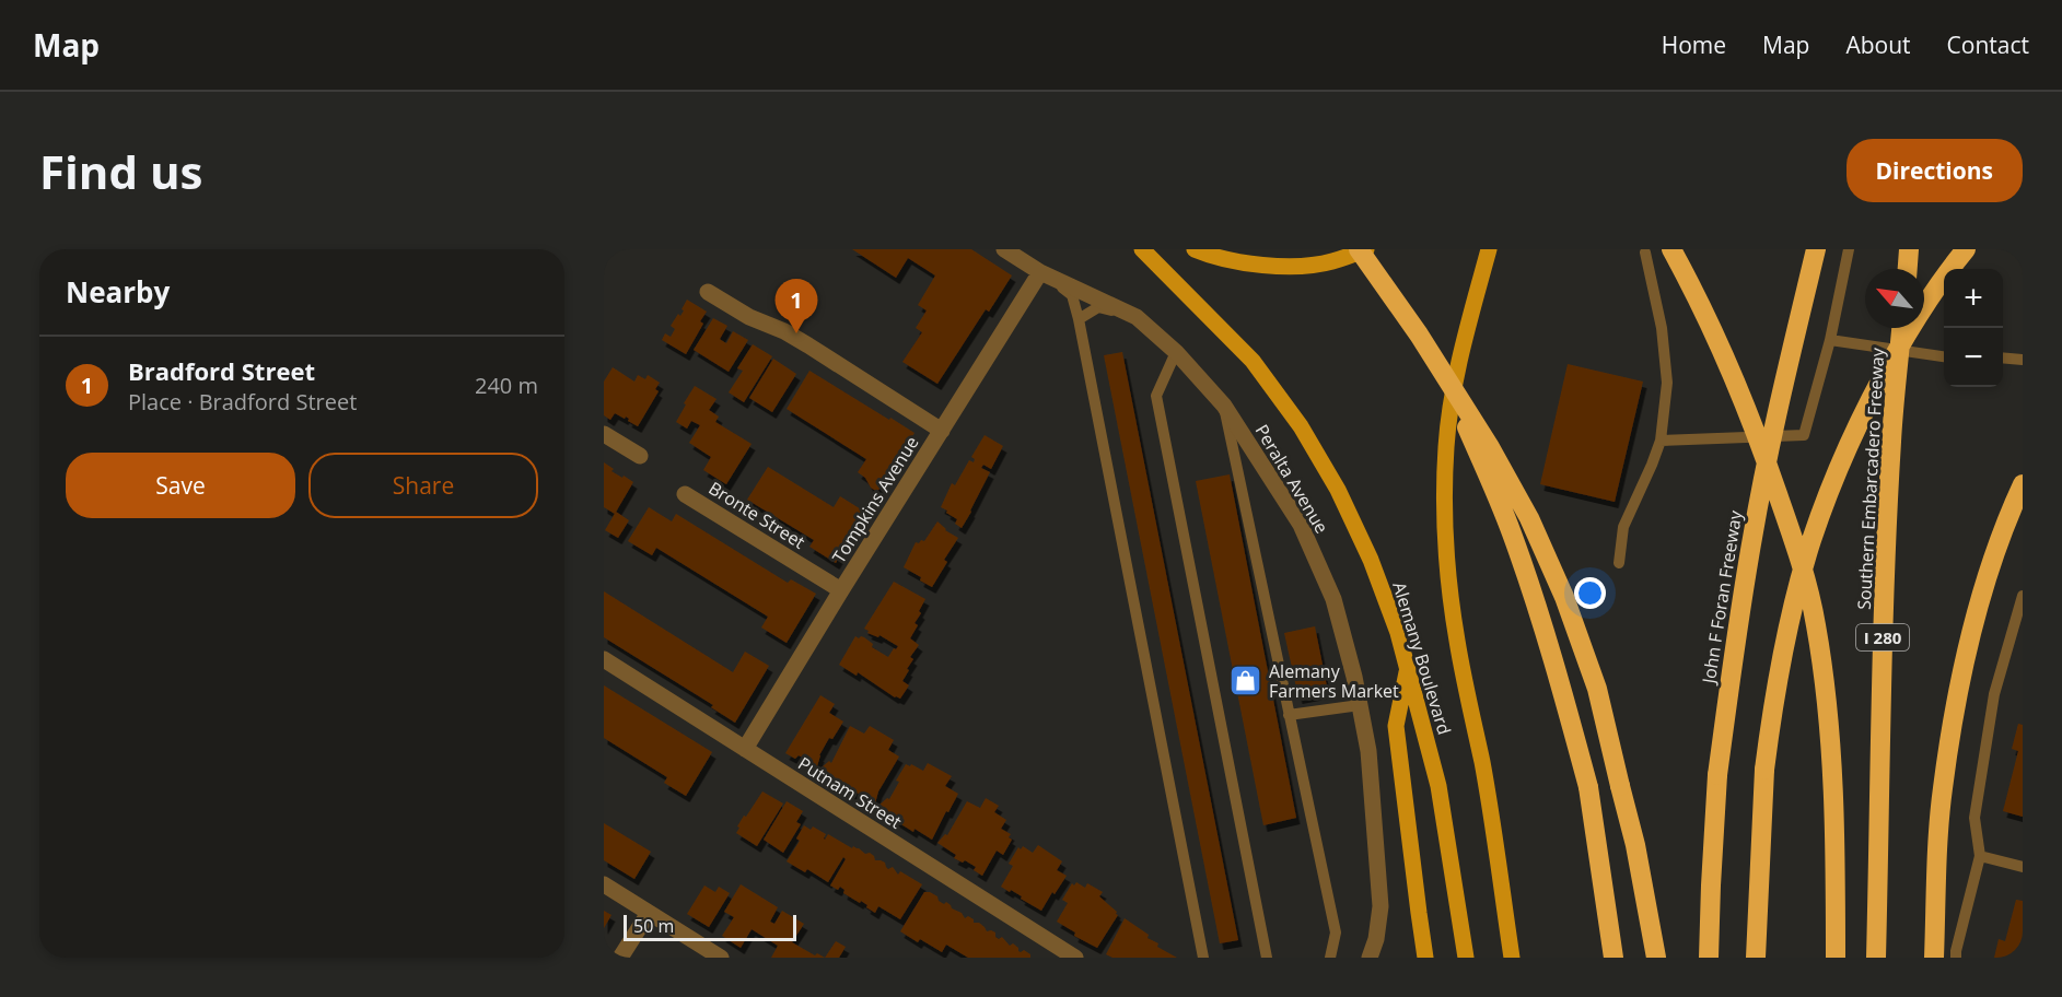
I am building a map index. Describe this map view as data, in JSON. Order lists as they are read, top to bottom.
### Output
{
  "streets": {
    "highway": ["Southern Embarcadero Freeway", "John F Foran Freeway", "I 280"],
    "main road": ["Alemany Boulevard"],
    "street": [
      "Peralta Avenue",
      "Tompkins Avenue",
      "Bronte Street",
      "Putnam Street"
    ]
  },
  "crossings": [
    ["Peralta Avenue", "Tompkins Avenue"],
    ["Tompkins Avenue", "Bronte Street"],
    ["Tompkins Avenue", "Putnam Street"]
  ],
  "places": {
    "shop": ["Alemany Farmers Market"]
  },
  "scale_bar": "50 m",
  "north": "top left",
  "page": {
    "header": "Map",
    "nav": [
      "Home",
      "Map",
      "About",
      "Contact"
    ],
    "buttons": [
      "Directions",
      ["Save", "Share"]
    ],
    "title": "Find us",
    "heading": "Nearby",
    "map_buttons": ["+", "−"],
    "pins": "1",
    "list": [
      {
        "mark": "1",
        "name": "Bradford Street",
        "note": "Place · Bradford Street",
        "value": "240 m"
      }
    ],
    "scale": "50 m"
  }
}
